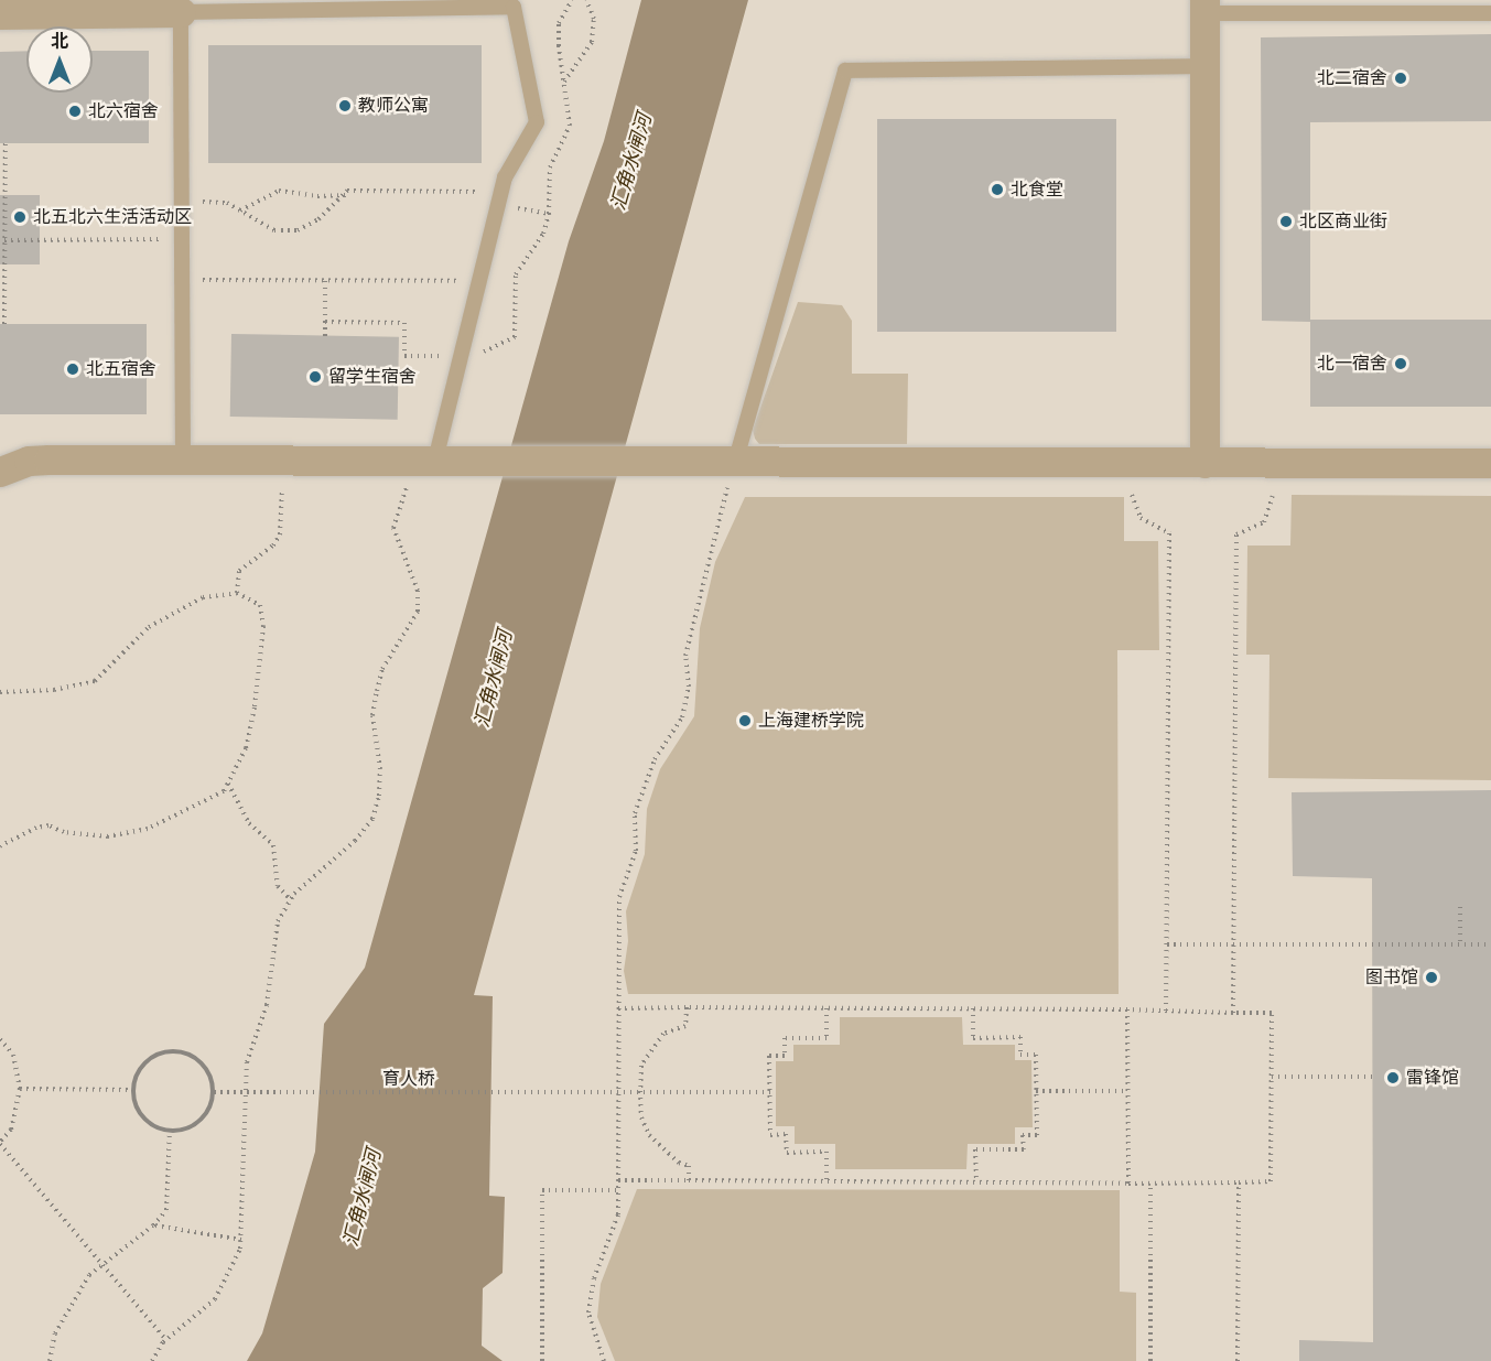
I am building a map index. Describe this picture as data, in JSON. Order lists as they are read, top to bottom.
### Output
{
  "streets": {
    "path": ["育人桥"]
  },
  "water": ["汇角水闸河"],
  "places": [
    "北二宿舍",
    "教师公寓",
    "北六宿舍",
    "北食堂",
    "北五北六生活活动区",
    "北区商业街",
    "北一宿舍",
    "北五宿舍",
    "留学生宿舍",
    "上海建桥学院",
    "图书馆",
    "雷锋馆"
  ],
  "north": "top"
}
